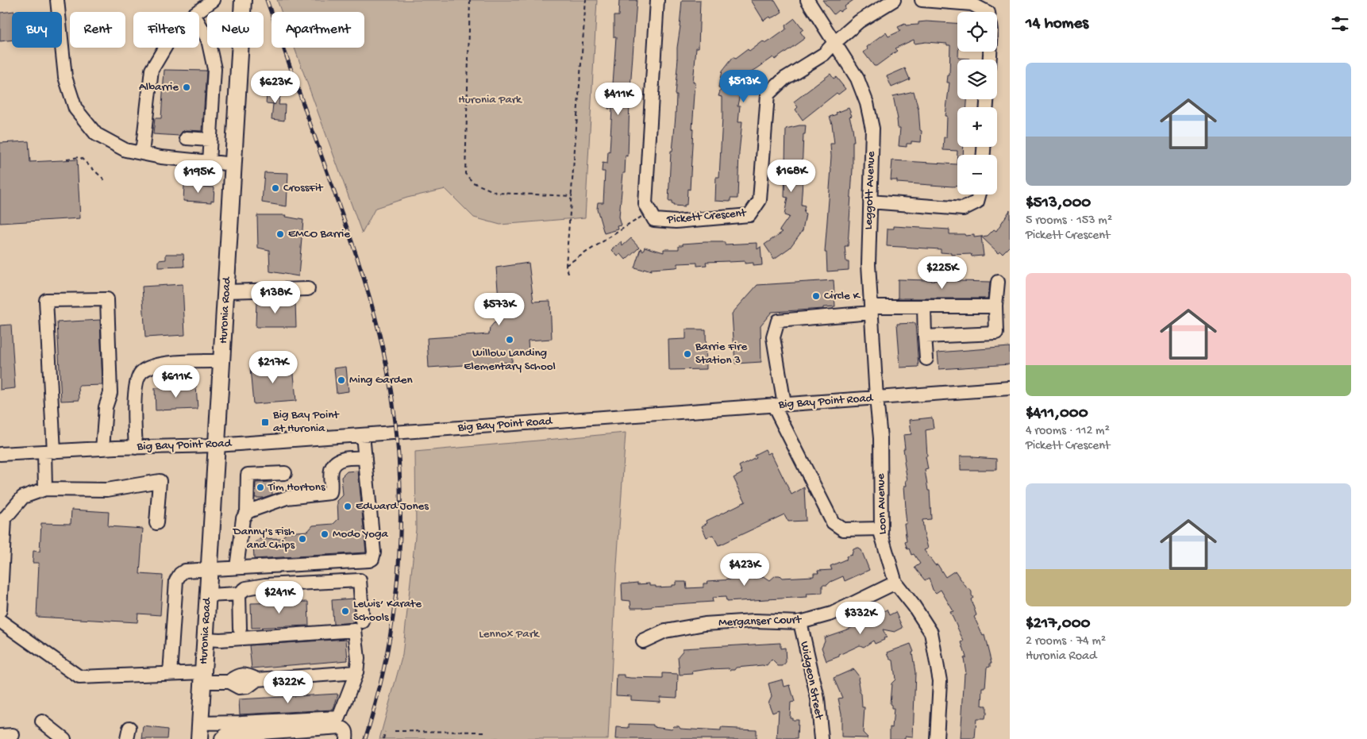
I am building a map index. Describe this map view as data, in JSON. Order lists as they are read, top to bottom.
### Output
{
  "streets": {
    "main road": ["Huronia Road"],
    "street": [
      "Leggott Avenue",
      "Pickett Crescent",
      "Big Bay Point Road",
      "Loon Avenue",
      "Merganser Court",
      "Widgeon Street"
    ]
  },
  "crossings": [
    ["Leggott Avenue", "Pickett Crescent"],
    ["Leggott Avenue", "Big Bay Point Road"],
    ["Leggott Avenue", "Loon Avenue"],
    ["Huronia Road", "Big Bay Point Road"],
    ["Big Bay Point Road", "Loon Avenue"],
    ["Loon Avenue", "Merganser Court"],
    ["Merganser Court", "Widgeon Street"]
  ],
  "parks": ["Huronia Park", "Lennox Park"],
  "places": {
    "other": [
      "Albarrie",
      "CrossFit",
      "EMCO Barrie",
      "Circle K",
      "Willow Landing Elementary School",
      "Barrie Fire Station 3",
      "Ming Garden",
      "Tim Hortons",
      "Edward Jones",
      "Modo Yoga",
      "Danny's Fish and Chips",
      "Lewis’ Karate Schools"
    ],
    "transit": ["Big Bay Point at Huronia"]
  },
  "page": {
    "heading": "14 homes",
    "map_buttons": ["+", "−"],
    "chip": [
      "Buy",
      "Rent",
      "Filters",
      "New",
      "Apartment"
    ],
    "list": [
      {
        "name": "$513,000",
        "note": "5 rooms · 153 m² · Pickett Crescent"
      },
      {
        "name": "$411,000",
        "note": "4 rooms · 112 m² · Pickett Crescent"
      },
      {
        "name": "$217,000",
        "note": "2 rooms · 74 m² · Huronia Road"
      }
    ],
    "price": [
      "$513K",
      "$623K",
      "$411K",
      "$168K",
      "$195K",
      "$225K",
      "$138K",
      "$573K",
      "$217K",
      "$611K",
      "$423K",
      "$241K",
      "$332K",
      "$322K"
    ]
  }
}
